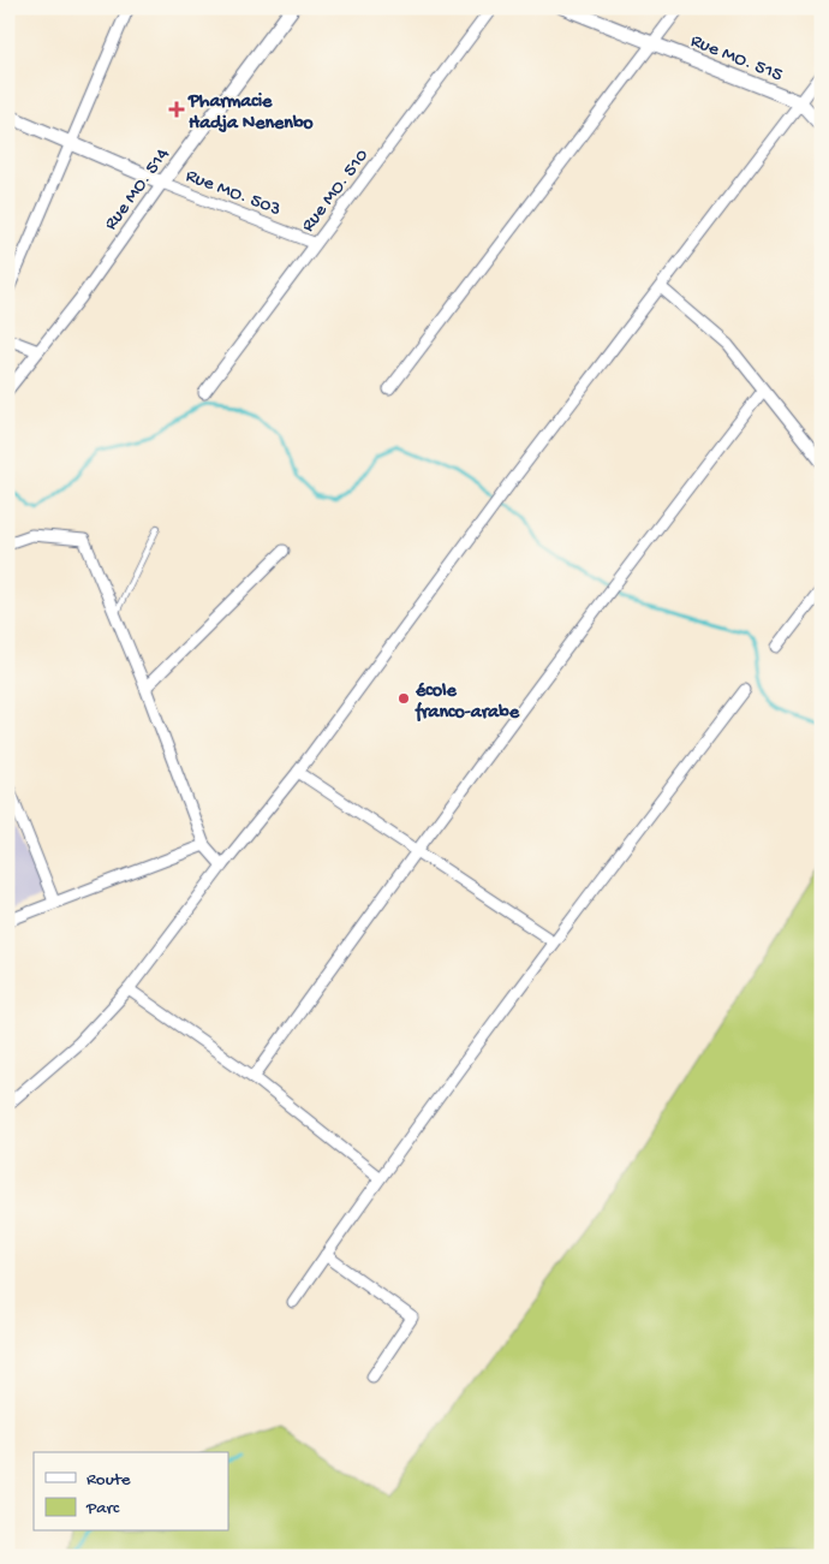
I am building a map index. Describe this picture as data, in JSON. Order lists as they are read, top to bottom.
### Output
{
  "streets": {
    "street": [
      "Rue MO. 515",
      "Rue MO. 514",
      "Rue MO. 510",
      "Rue MO. 503"
    ]
  },
  "crossings": [
    ["Rue MO. 514", "Rue MO. 503"],
    ["Rue MO. 510", "Rue MO. 503"]
  ],
  "places": {
    "health": ["Pharmacie Hadja Nenenbo"],
    "other": ["école franco-arabe"]
  },
  "legend": ["Route", "Parc"]
}
